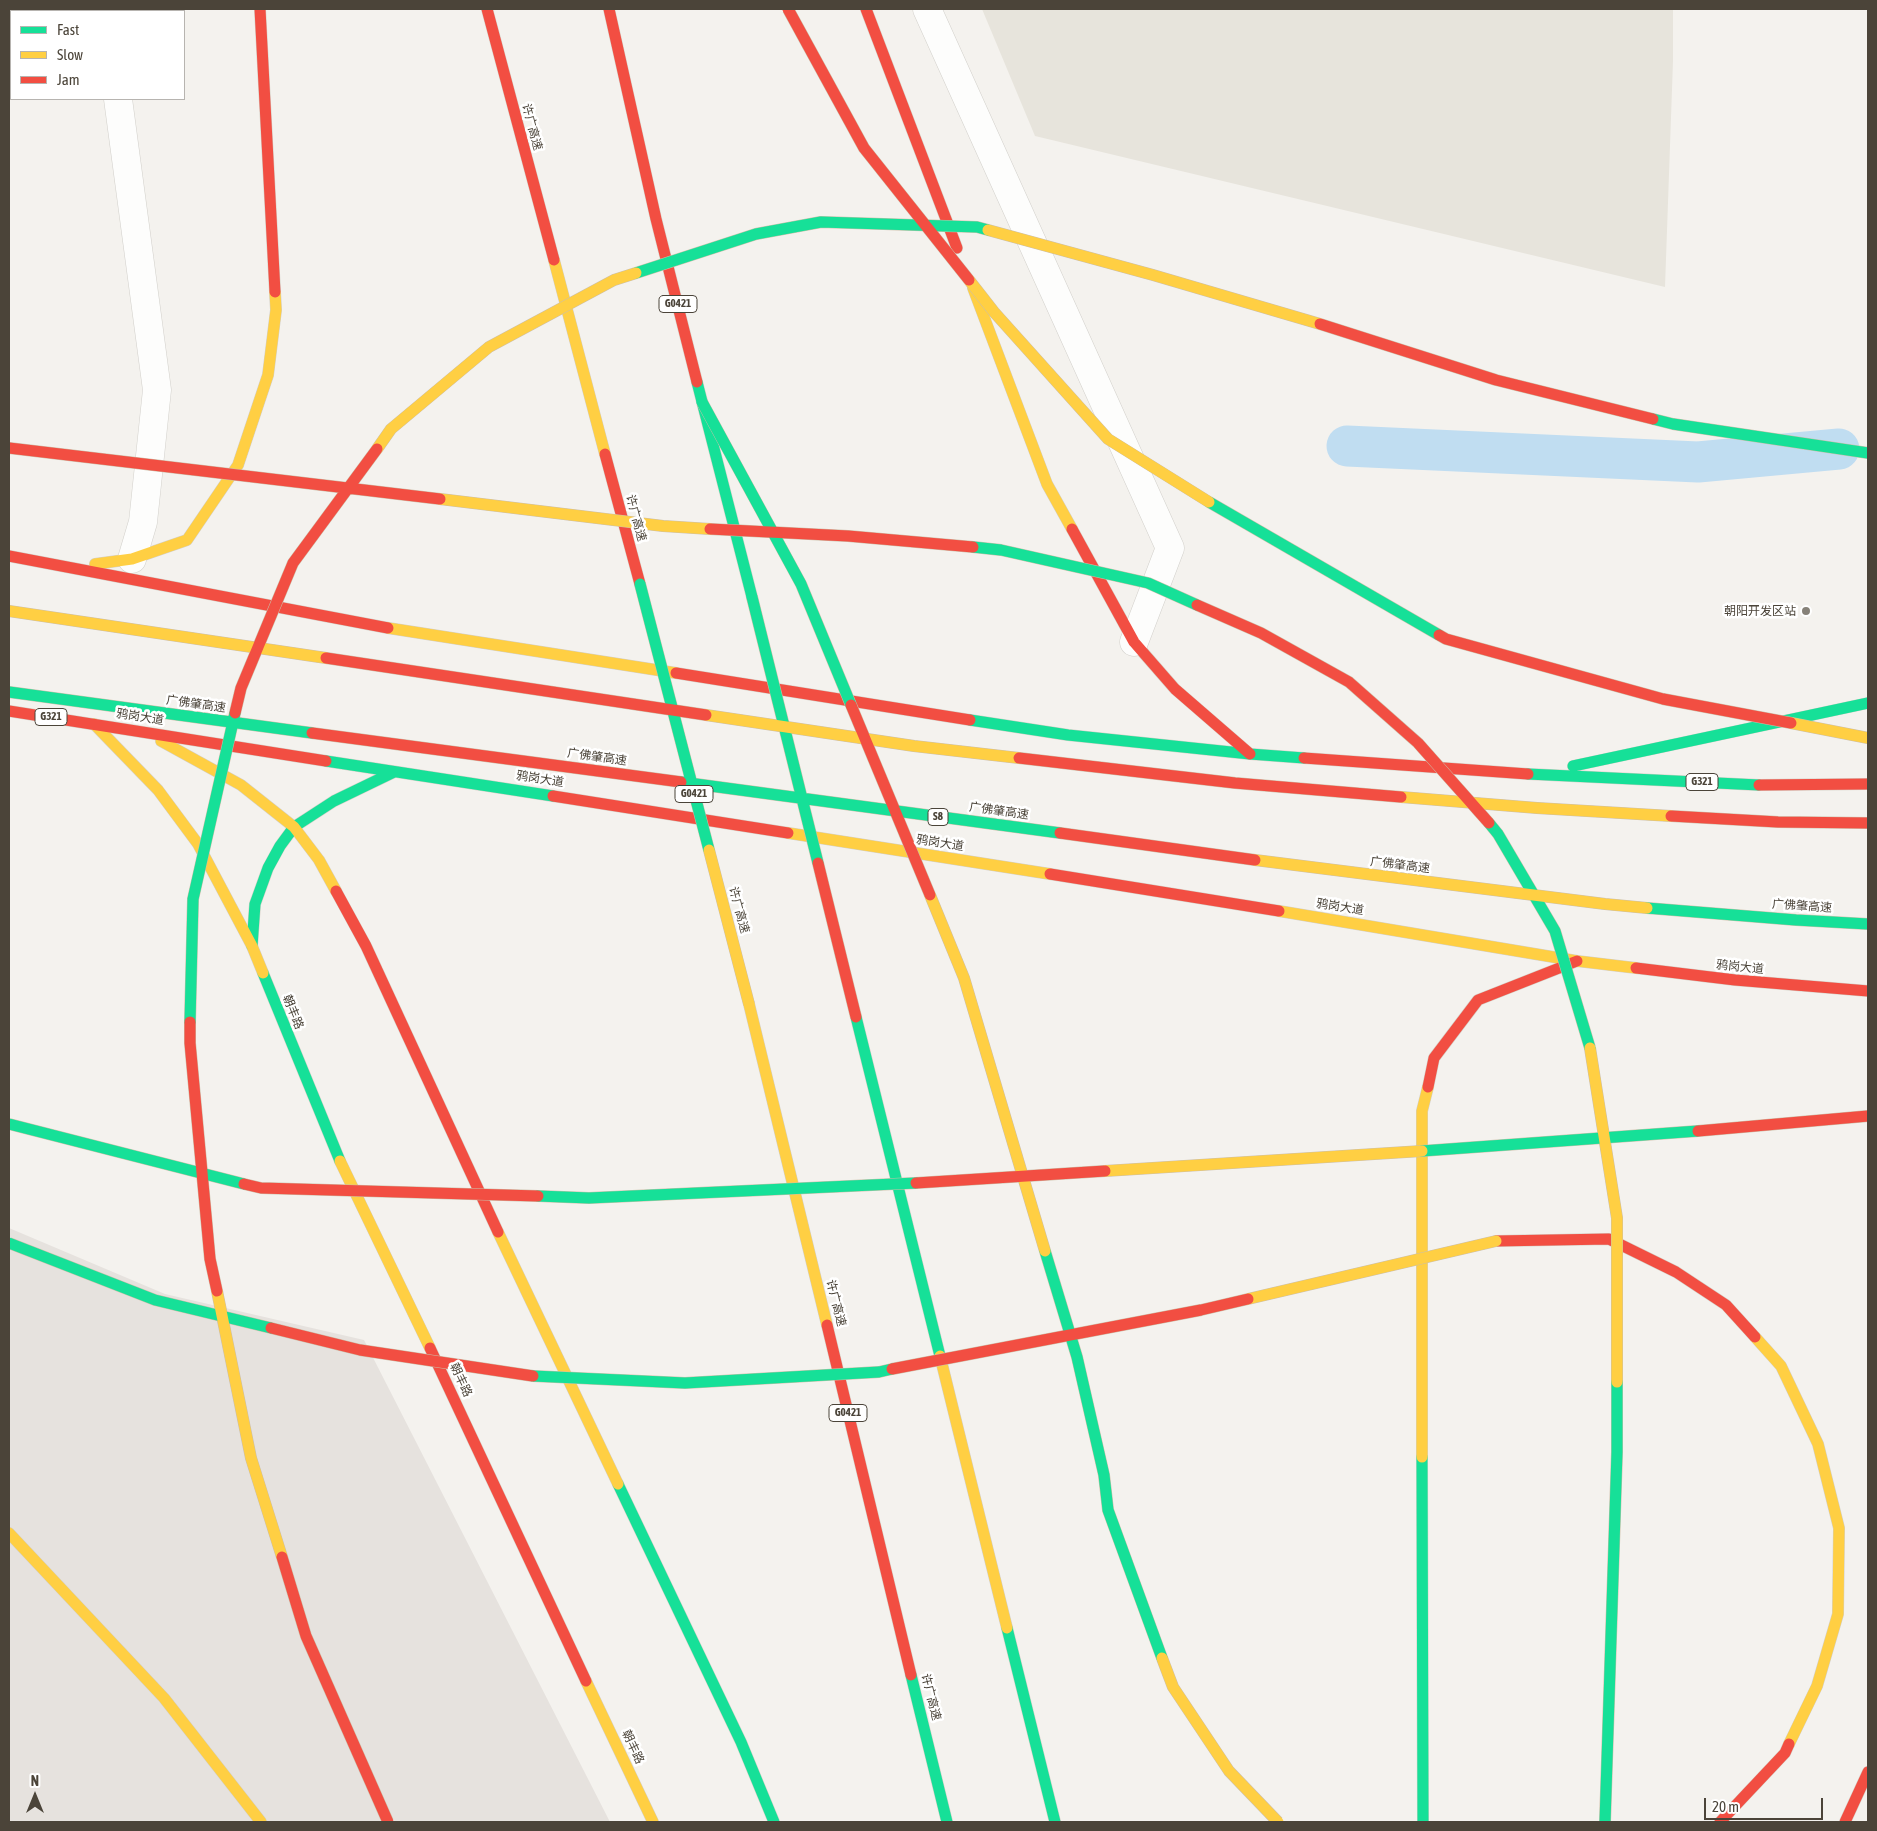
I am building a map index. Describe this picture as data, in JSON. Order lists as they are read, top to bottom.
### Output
{
  "streets": {
    "main road": [
      "许广高速",
      "G0421",
      "广佛肇高速",
      "G321",
      "鸦岗大道",
      "S8",
      "朝丰路"
    ]
  },
  "crossings": [
    ["鸦岗大道", "朝丰路"]
  ],
  "places": ["朝阳开发区站"],
  "legend": ["Fast", "Slow", "Jam"],
  "scale_bar": "20 m",
  "north": "top"
}
